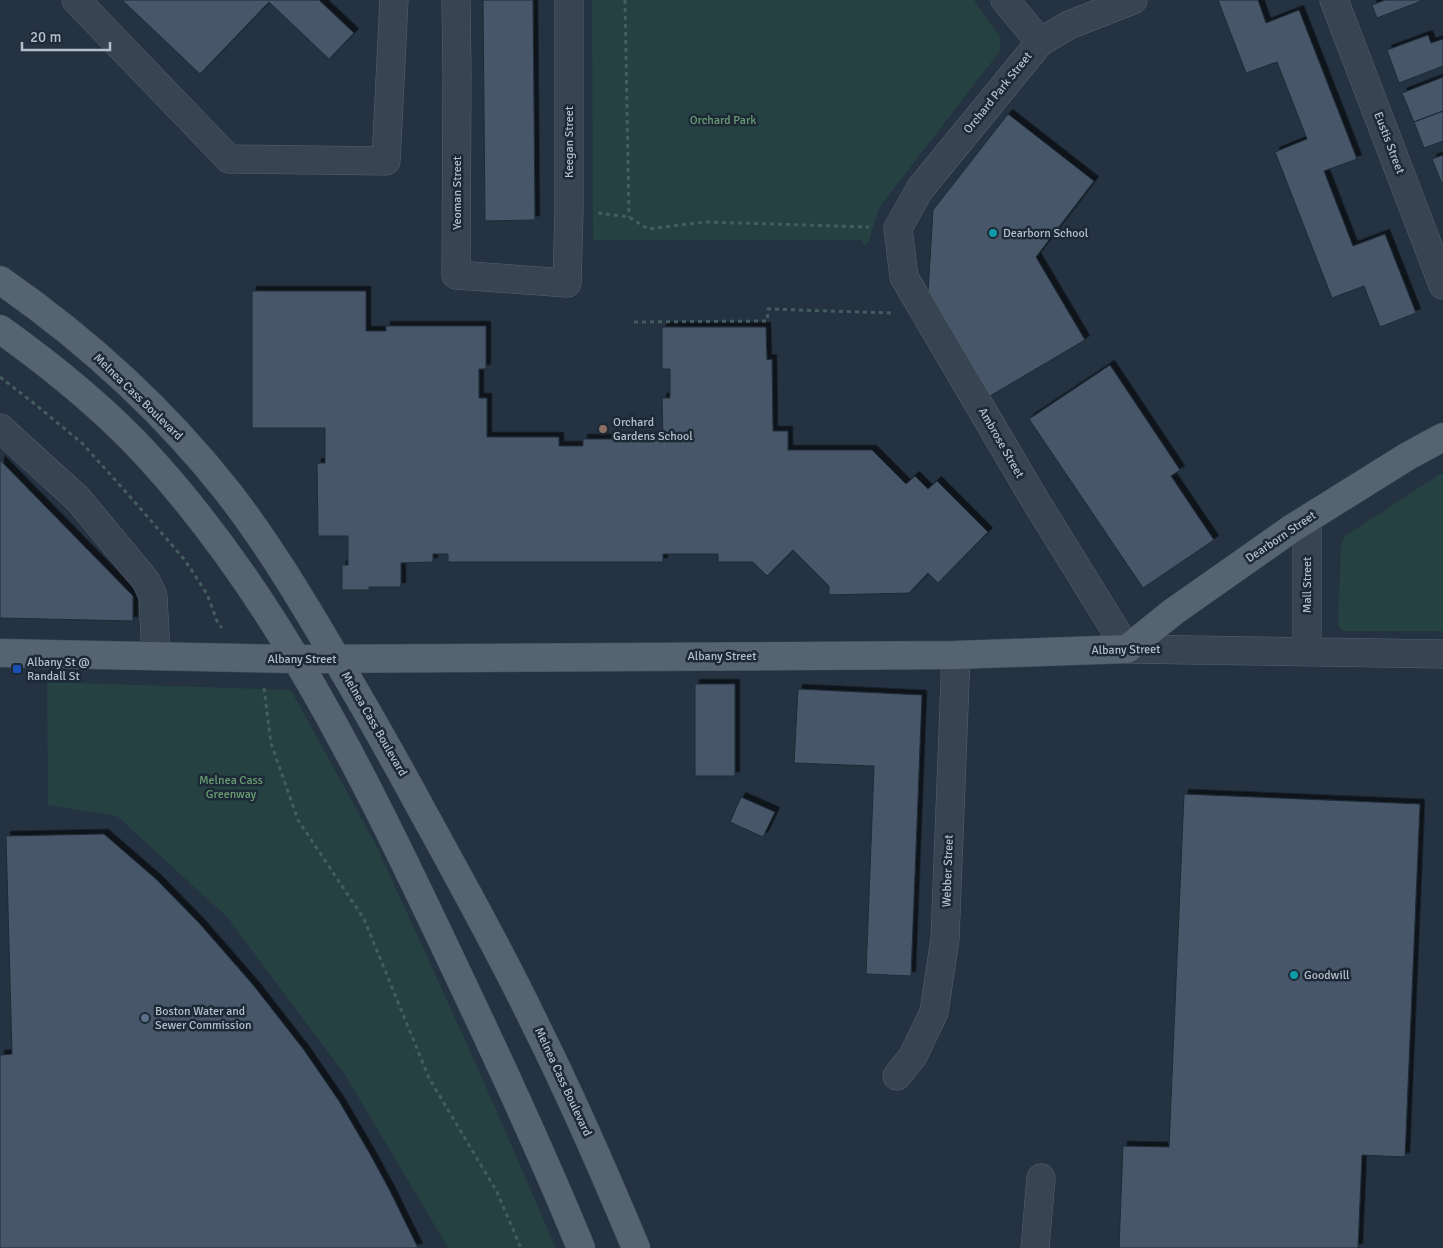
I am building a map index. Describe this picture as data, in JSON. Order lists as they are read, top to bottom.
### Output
{
  "streets": {
    "main road": ["Melnea Cass Boulevard", "Dearborn Street", "Albany Street"],
    "street": [
      "Orchard Park Street",
      "Keegan Street",
      "Eustis Street",
      "Yeoman Street",
      "Ambrose Street",
      "Mall Street",
      "Webber Street"
    ]
  },
  "crossings": [
    ["Orchard Park Street", "Ambrose Street"],
    ["Keegan Street", "Yeoman Street"],
    ["Melnea Cass Boulevard", "Albany Street"],
    ["Ambrose Street", "Dearborn Street"],
    ["Ambrose Street", "Albany Street"],
    ["Dearborn Street", "Mall Street"],
    ["Dearborn Street", "Albany Street"],
    ["Mall Street", "Albany Street"],
    ["Albany Street", "Webber Street"]
  ],
  "parks": ["Orchard Park", "Melnea Cass Greenway"],
  "places": {
    "other": [
      "Dearborn School",
      "Orchard Gardens School",
      "Goodwill",
      "Boston Water and Sewer Commission"
    ],
    "transit": ["Albany St @ Randall St"]
  },
  "scale_bar": "20 m"
}
